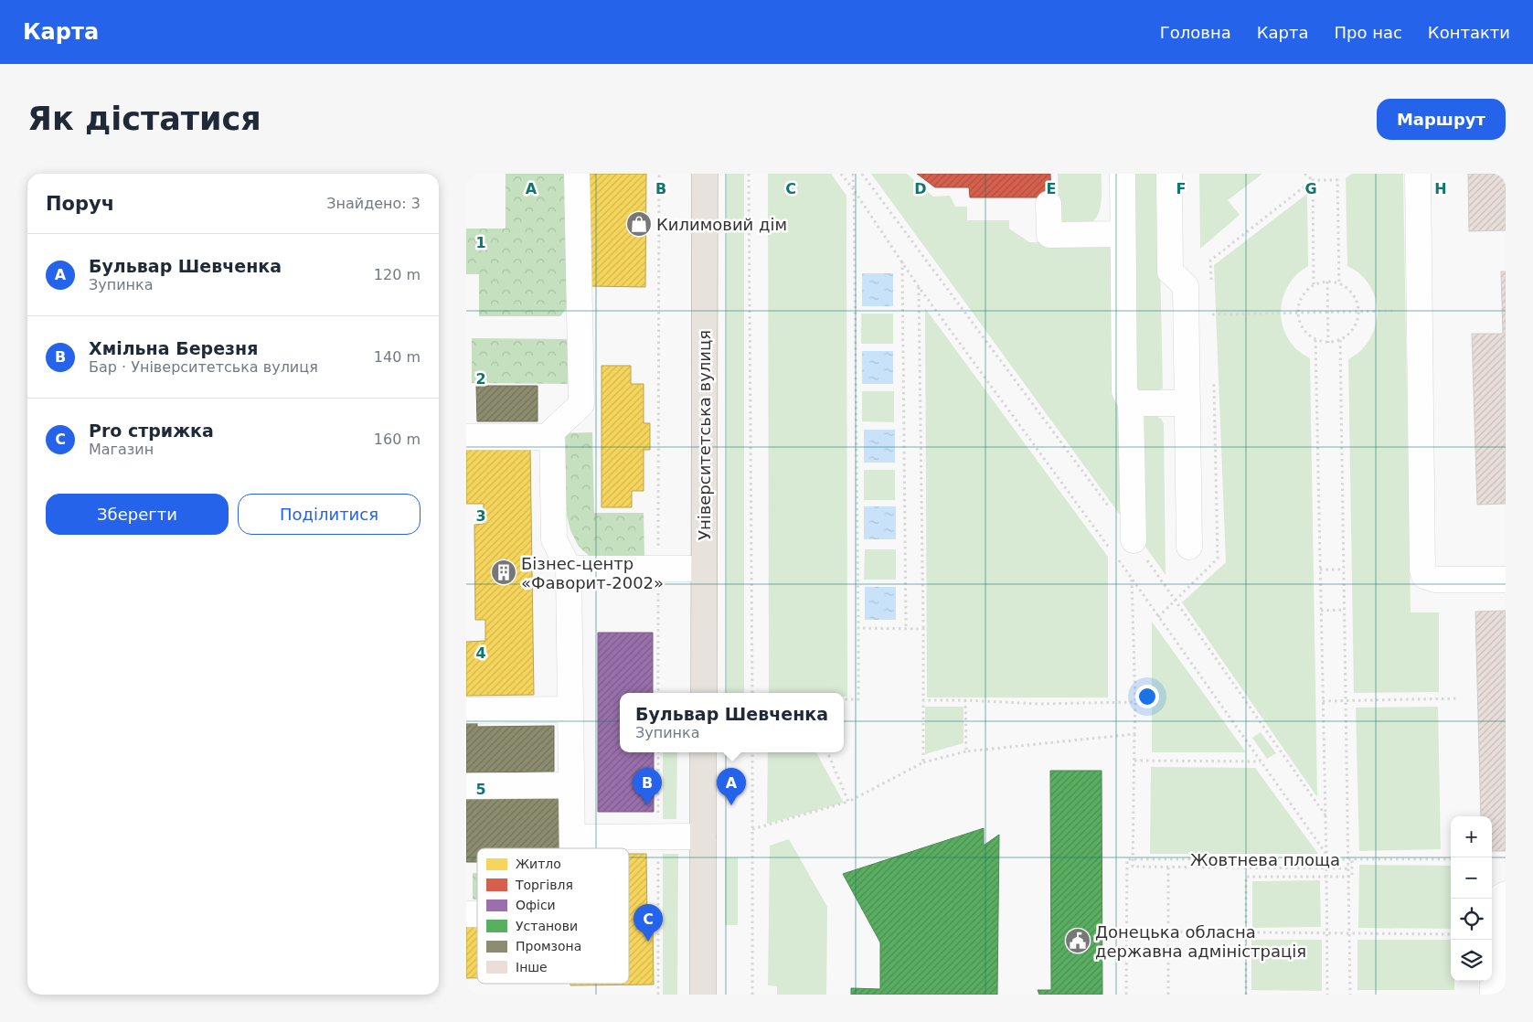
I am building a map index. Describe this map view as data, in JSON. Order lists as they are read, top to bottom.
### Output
{
  "streets": {
    "main road": ["Університетська вулиця"],
    "path": ["Жовтнева площа"]
  },
  "places": {
    "shop": ["Килимовий дім"],
    "building": ["Бізнес-центр «Фаворит-2002»"],
    "public building": ["Донецька обласна державна адміністрація"]
  },
  "legend": [
    "Житло",
    "Торгівля",
    "Офіси",
    "Установи",
    "Промзона",
    "Інше"
  ],
  "page": {
    "header": "Карта",
    "nav": [
      "Головна",
      "Карта",
      "Про нас",
      "Контакти"
    ],
    "buttons": [
      "Маршрут",
      ["Зберегти", "Поділитися"]
    ],
    "title": "Як дістатися",
    "heading": ["Поруч", "Знайдено: 3"],
    "list": [
      {
        "mark": "A",
        "name": "Бульвар Шевченка",
        "note": "Зупинка",
        "value": "120 m"
      },
      {
        "mark": "B",
        "name": "Хмільна Березня",
        "note": "Бар · Університетська вулиця",
        "value": "140 m"
      },
      {
        "mark": "C",
        "name": "Pro стрижка",
        "note": "Магазин",
        "value": "160 m"
      }
    ],
    "popup": ["Бульвар Шевченка", "Зупинка"],
    "pins": ["A", "B", "C"],
    "map_buttons": ["+", "−"]
  },
  "grid": {
    "columns": [
      "A",
      "B",
      "C",
      "D",
      "E",
      "F",
      "G",
      "H"
    ],
    "rows": [
      "1",
      "2",
      "3",
      "4",
      "5"
    ]
  }
}
